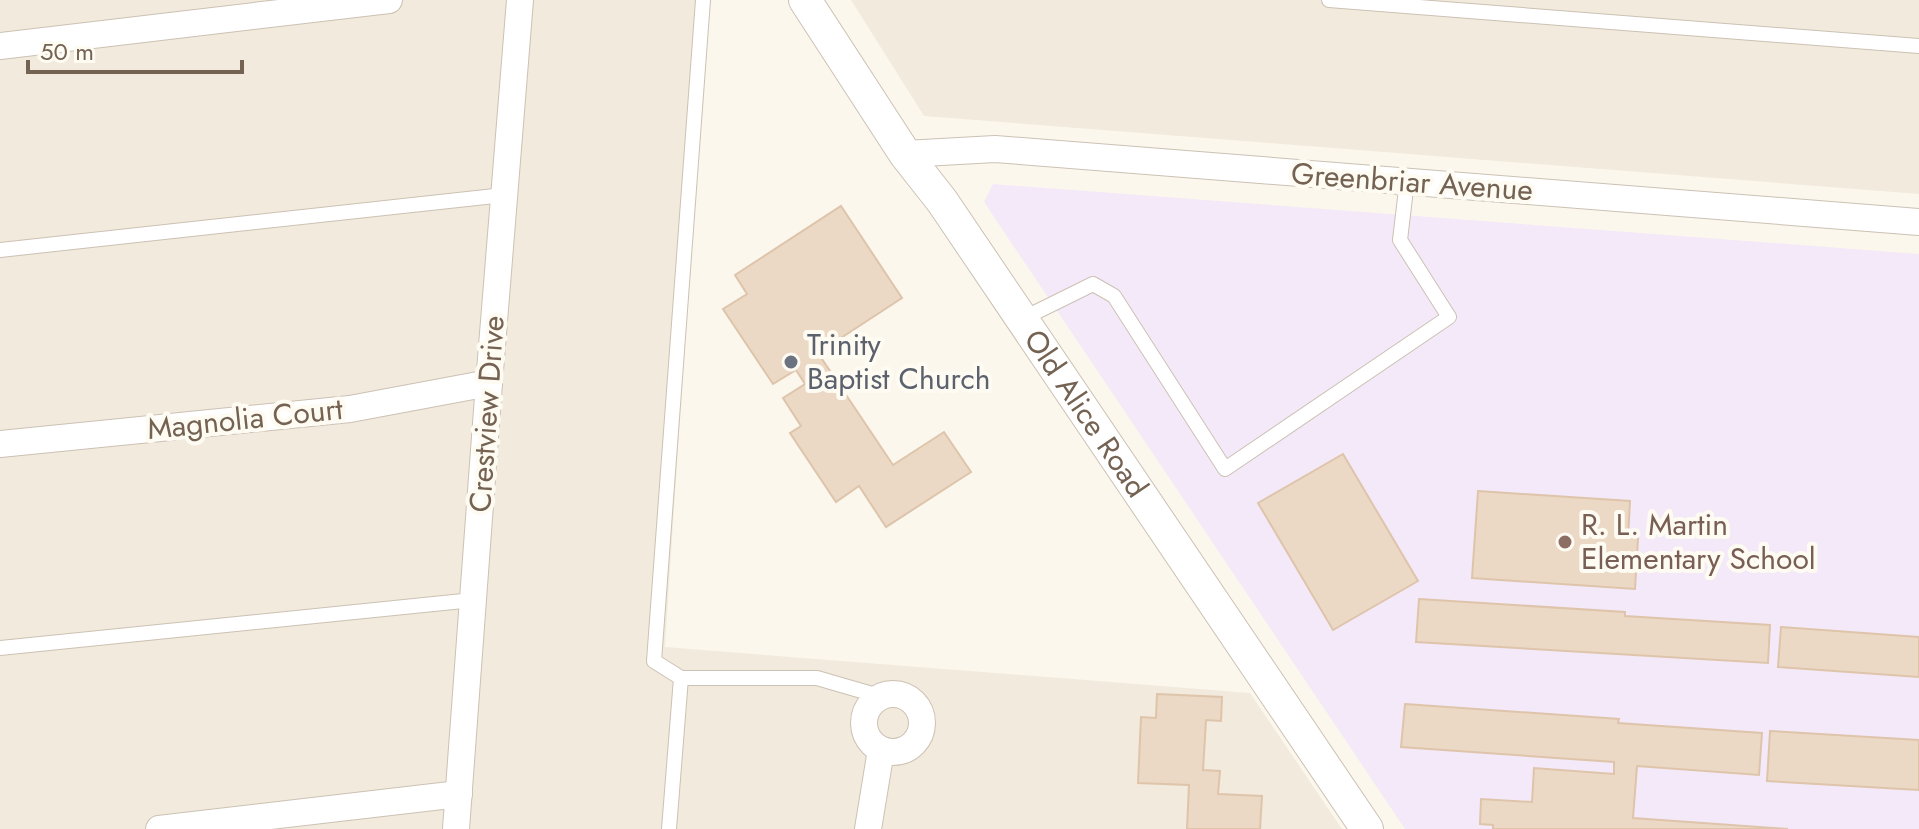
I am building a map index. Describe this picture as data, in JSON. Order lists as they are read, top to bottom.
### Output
{
  "streets": {
    "street": [
      "Greenbriar Avenue",
      "Crestview Drive",
      "Old Alice Road",
      "Magnolia Court"
    ]
  },
  "crossings": [
    ["Greenbriar Avenue", "Old Alice Road"],
    ["Crestview Drive", "Magnolia Court"]
  ],
  "places": ["Trinity Baptist Church", "R. L. Martin Elementary School"],
  "scale_bar": "50 m"
}
